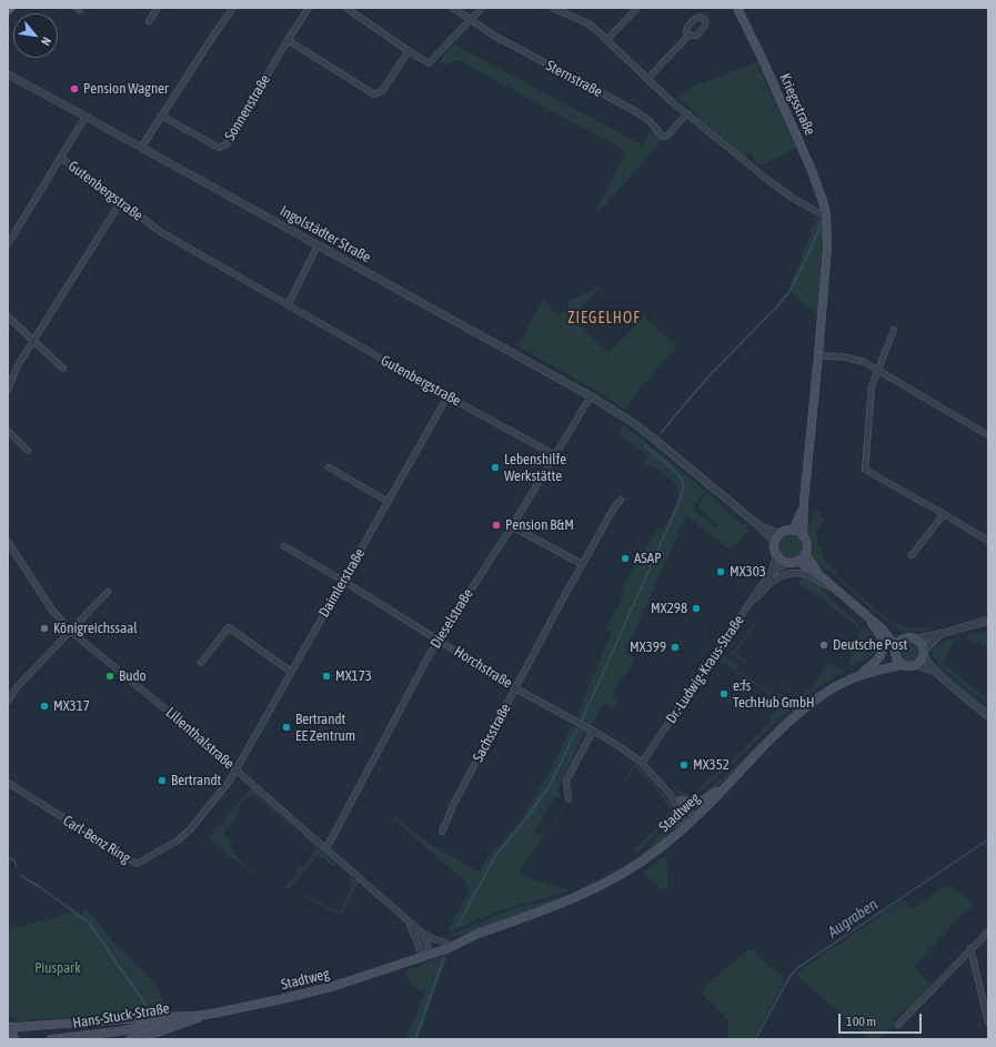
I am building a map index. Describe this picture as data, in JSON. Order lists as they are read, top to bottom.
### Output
{
  "streets": {
    "main road": ["Kriegsstraße", "Stadtweg", "Hans-Stuck-Straße"],
    "street": [
      "Sternstraße",
      "Sonnenstraße",
      "Gutenbergstraße",
      "Ingolstädter Straße",
      "Daimlerstraße",
      "Dieselstraße",
      "Horchstraße",
      "Dr.-Ludwig-Kraus-Straße",
      "Sachsstraße",
      "Lilienthalstraße",
      "Carl-Benz Ring"
    ]
  },
  "crossings": [
    ["Gutenbergstraße", "Daimlerstraße"],
    ["Gutenbergstraße", "Dieselstraße"],
    ["Ingolstädter Straße", "Dieselstraße"],
    ["Daimlerstraße", "Horchstraße"],
    ["Daimlerstraße", "Lilienthalstraße"],
    ["Daimlerstraße", "Carl-Benz Ring"],
    ["Dieselstraße", "Horchstraße"],
    ["Dieselstraße", "Lilienthalstraße"],
    ["Horchstraße", "Dr.-Ludwig-Kraus-Straße"],
    ["Horchstraße", "Sachsstraße"],
    ["Horchstraße", "Stadtweg"],
    ["Lilienthalstraße", "Stadtweg"],
    ["Lilienthalstraße", "Carl-Benz Ring"]
  ],
  "districts": ["ZIEGELHOF"],
  "water": ["Augraben"],
  "parks": ["Piuspark"],
  "places": [
    "Pension Wagner",
    "Lebenshilfe Werkstätte",
    "Pension B&M",
    "ASAP",
    "MX303",
    "MX298",
    "Königreichssaal",
    "Deutsche Post",
    "MX399",
    "Budo",
    "MX173",
    "e:fs TechHub GmbH",
    "MX317",
    "Bertrandt EE Zentrum",
    "MX352",
    "Bertrandt"
  ],
  "scale_bar": "100 m",
  "north": "bottom right"
}
